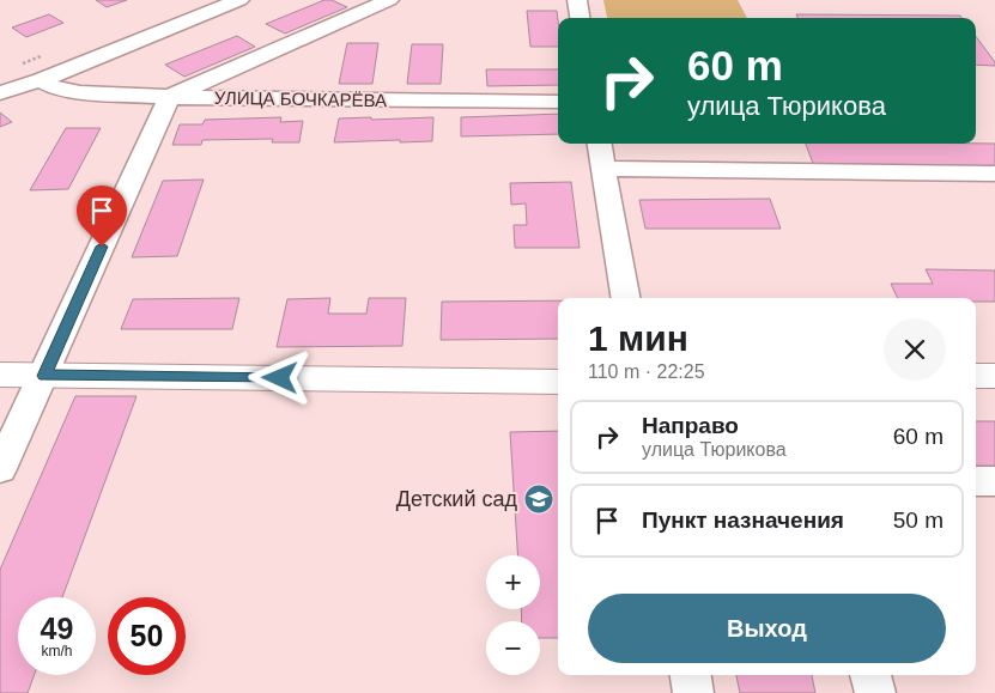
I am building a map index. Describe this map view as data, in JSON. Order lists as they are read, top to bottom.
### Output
{
  "streets": {
    "street": ["УЛИЦА БОЧКАРЁВА"]
  },
  "places": {
    "school or university": ["Детский сад"]
  },
  "page": {
    "turn": ["60 m", "улица Тюрикова"],
    "heading": ["1 мин", "110 m · 22:25"],
    "list": [
      {
        "name": "Направо",
        "note": "улица Тюрикова",
        "value": "60 m"
      },
      {
        "name": "Пункт назначения",
        "value": "50 m"
      }
    ],
    "map_buttons": ["+", "−"],
    "buttons": "Выход",
    "speed": "49 km/h",
    "limit": "50"
  }
}
